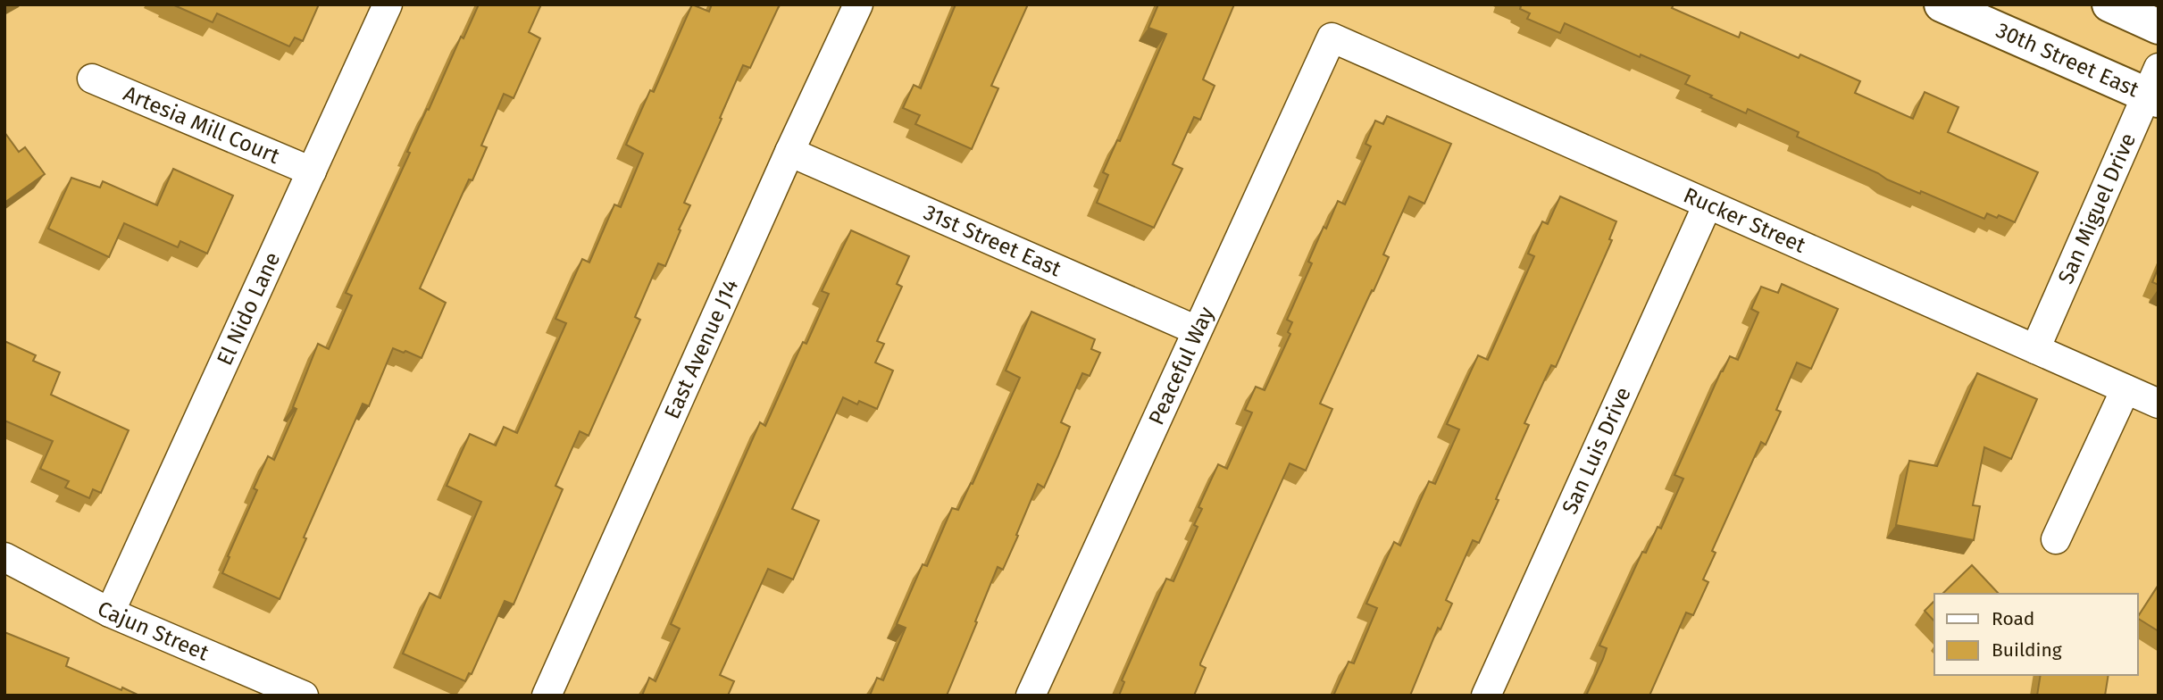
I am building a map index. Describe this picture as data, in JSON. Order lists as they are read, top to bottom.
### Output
{
  "streets": {
    "main road": ["30th Street East"],
    "street": [
      "Artesia Mill Court",
      "San Miguel Drive",
      "Rucker Street",
      "31st Street East",
      "El Nido Lane",
      "East Avenue J14",
      "Peaceful Way",
      "San Luis Drive",
      "Cajun Street"
    ]
  },
  "crossings": [
    ["30th Street East", "San Miguel Drive"],
    ["Artesia Mill Court", "El Nido Lane"],
    ["San Miguel Drive", "Rucker Street"],
    ["Rucker Street", "Peaceful Way"],
    ["Rucker Street", "San Luis Drive"],
    ["31st Street East", "East Avenue J14"],
    ["31st Street East", "Peaceful Way"],
    ["El Nido Lane", "Cajun Street"]
  ],
  "legend": ["Road", "Building"]
}
